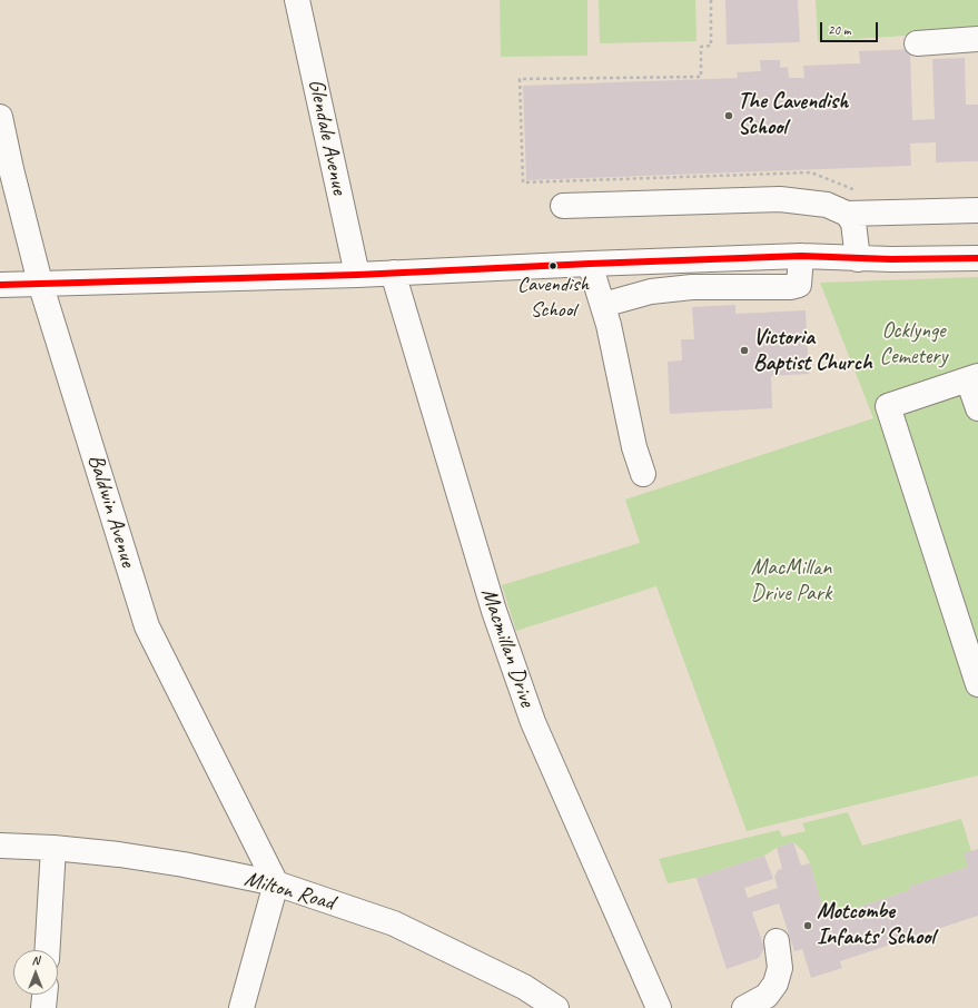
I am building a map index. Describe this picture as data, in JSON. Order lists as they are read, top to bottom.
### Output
{
  "streets": {
    "street": [
      "Glendale Avenue",
      "Baldwin Avenue",
      "Macmillan Drive",
      "Milton Road"
    ]
  },
  "crossings": [
    ["Baldwin Avenue", "Milton Road"]
  ],
  "parks": ["Ocklynge Cemetery", "MacMillan Drive Park"],
  "places": [
    "The Cavendish School",
    "Cavendish School",
    "Victoria Baptist Church",
    "Motcombe Infants' School"
  ],
  "scale_bar": "20 m",
  "north": "top"
}
